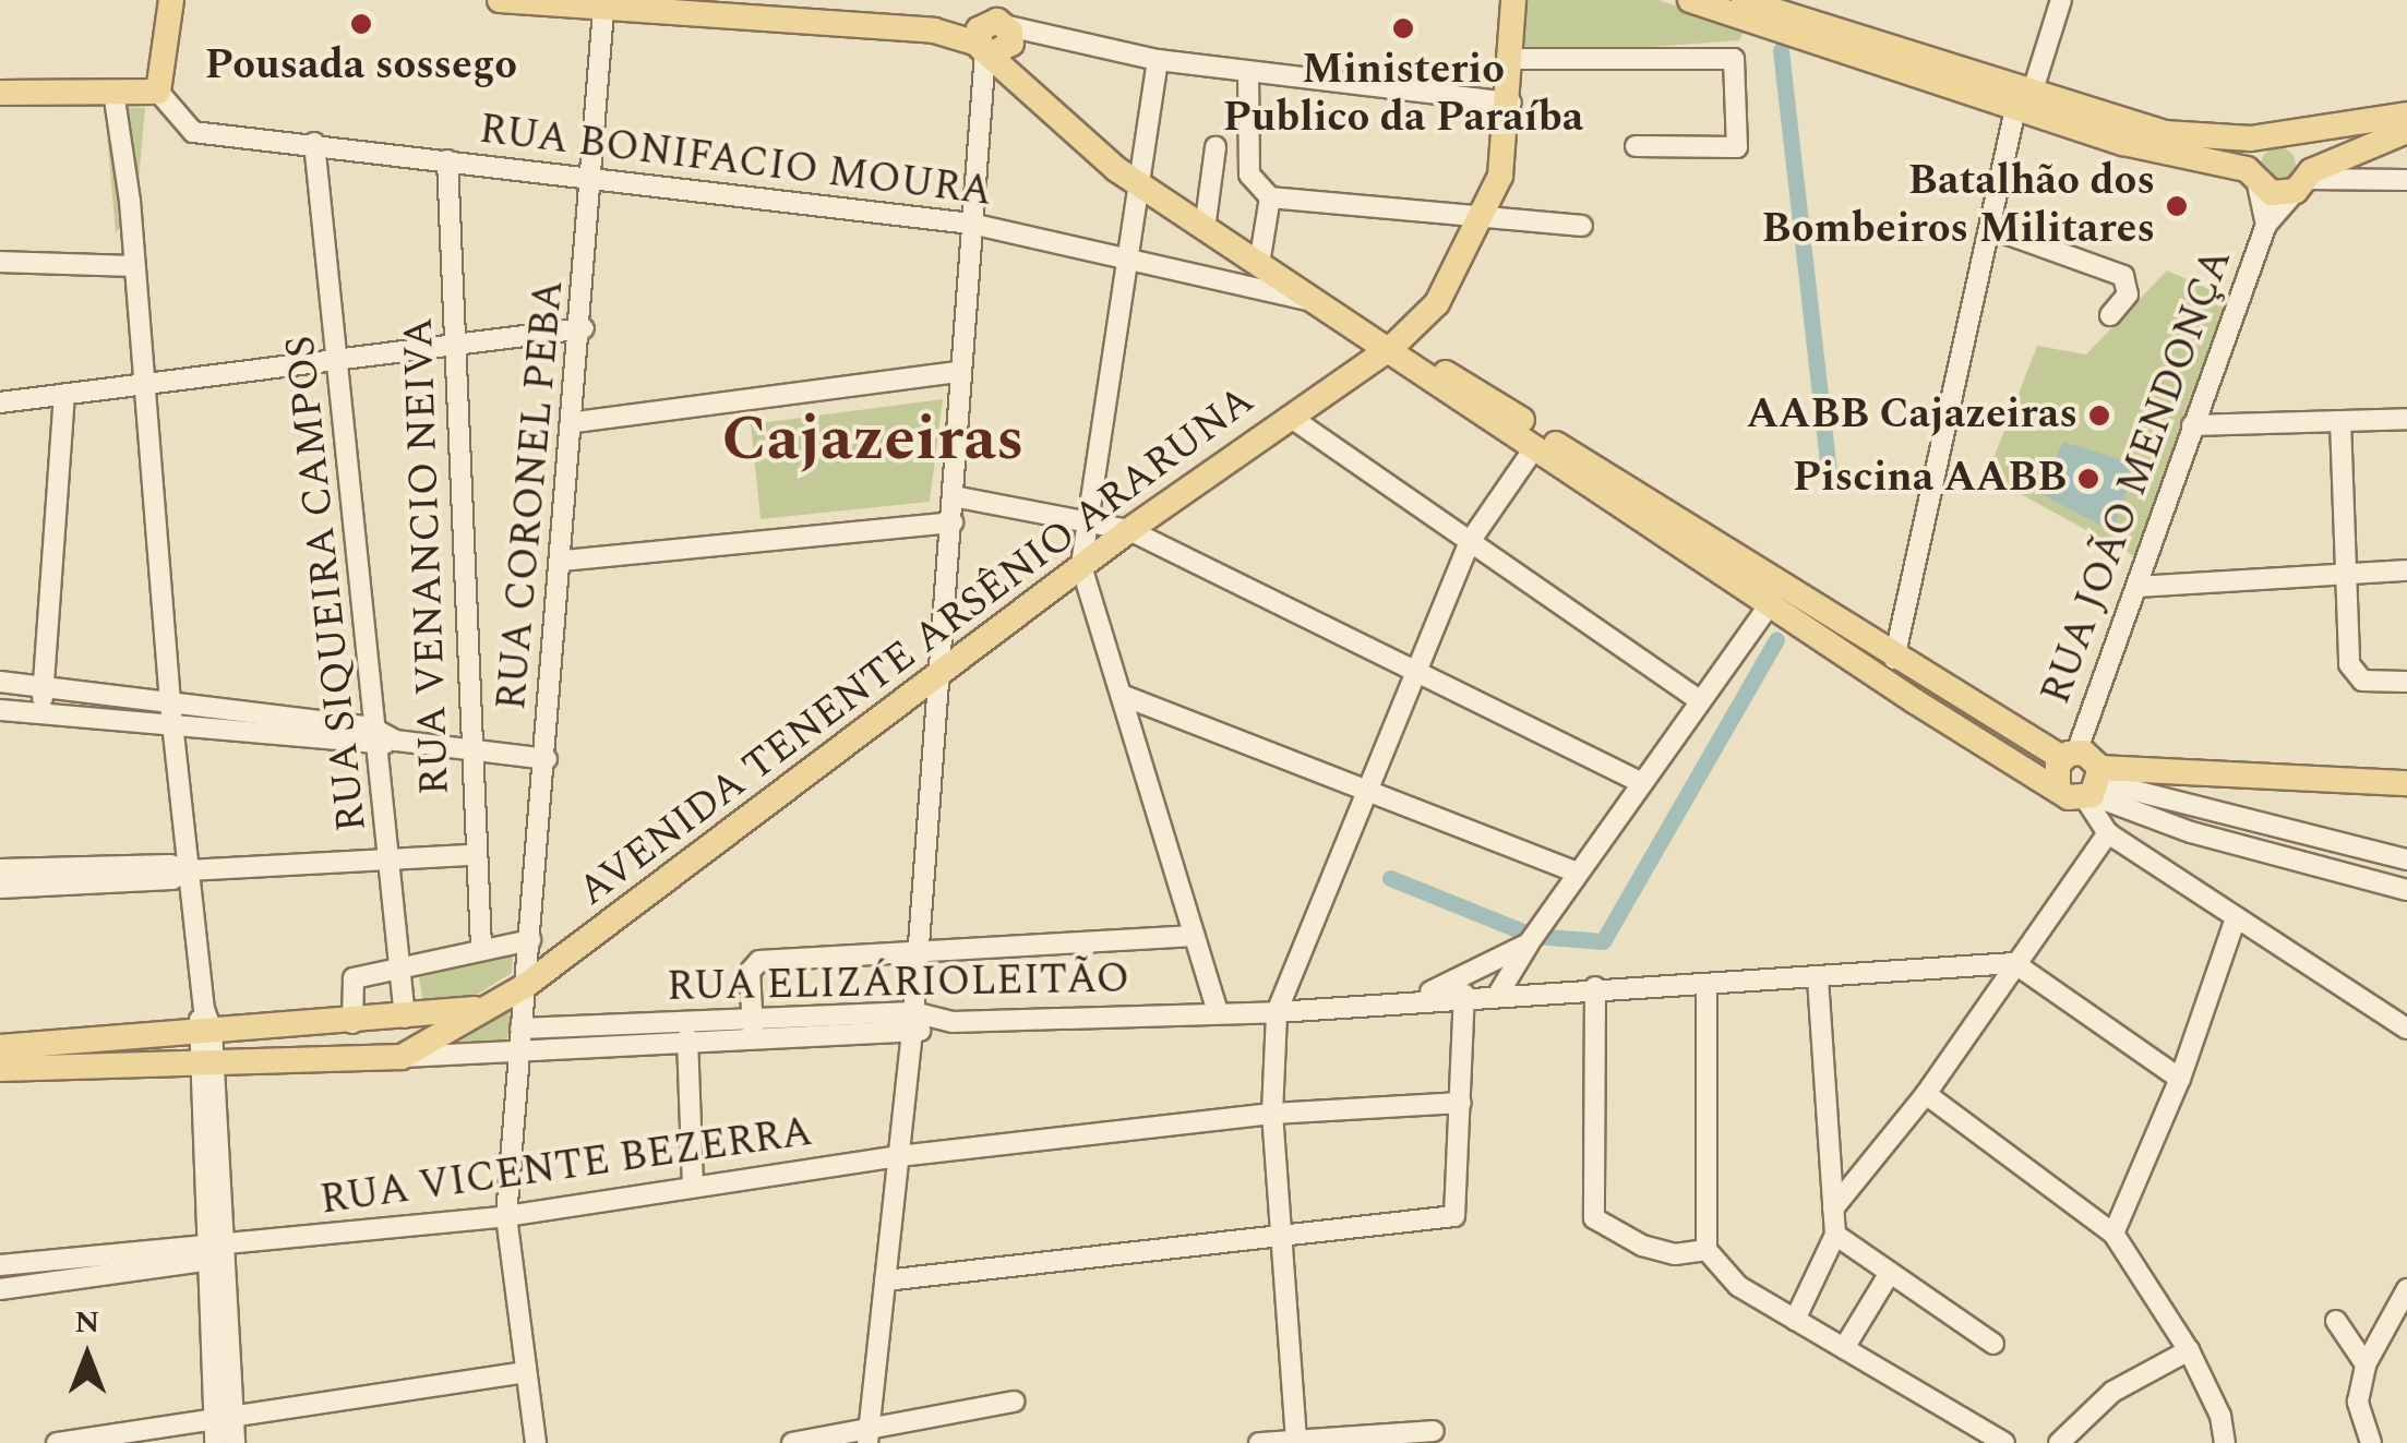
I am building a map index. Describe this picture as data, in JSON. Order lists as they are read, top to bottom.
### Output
{
  "streets": {
    "main road": ["AVENIDA TENENTE ARSÊNIO ARARUNA"],
    "street": [
      "RUA BONIFACIO MOURA",
      "RUA JOÃO MENDONÇA",
      "RUA CORONEL PEBA",
      "RUA VENANCIO NEIVA",
      "RUA SIQUEIRA CAMPOS",
      "RUA ELIZÁRIOLEITÃO",
      "RUA VICENTE BEZERRA"
    ]
  },
  "crossings": [
    ["RUA BONIFACIO MOURA", "RUA CORONEL PEBA"],
    ["RUA BONIFACIO MOURA", "RUA VENANCIO NEIVA"],
    ["RUA BONIFACIO MOURA", "RUA SIQUEIRA CAMPOS"],
    ["RUA CORONEL PEBA", "AVENIDA TENENTE ARSÊNIO ARARUNA"],
    ["RUA CORONEL PEBA", "RUA ELIZÁRIOLEITÃO"],
    ["RUA CORONEL PEBA", "RUA VICENTE BEZERRA"]
  ],
  "districts": ["Cajazeiras"],
  "places": [
    "Pousada sossego",
    "Ministerio Publico da Paraíba",
    "Batalhão dos Bombeiros Militares",
    "AABB Cajazeiras",
    "Piscina AABB"
  ],
  "north": "top"
}
